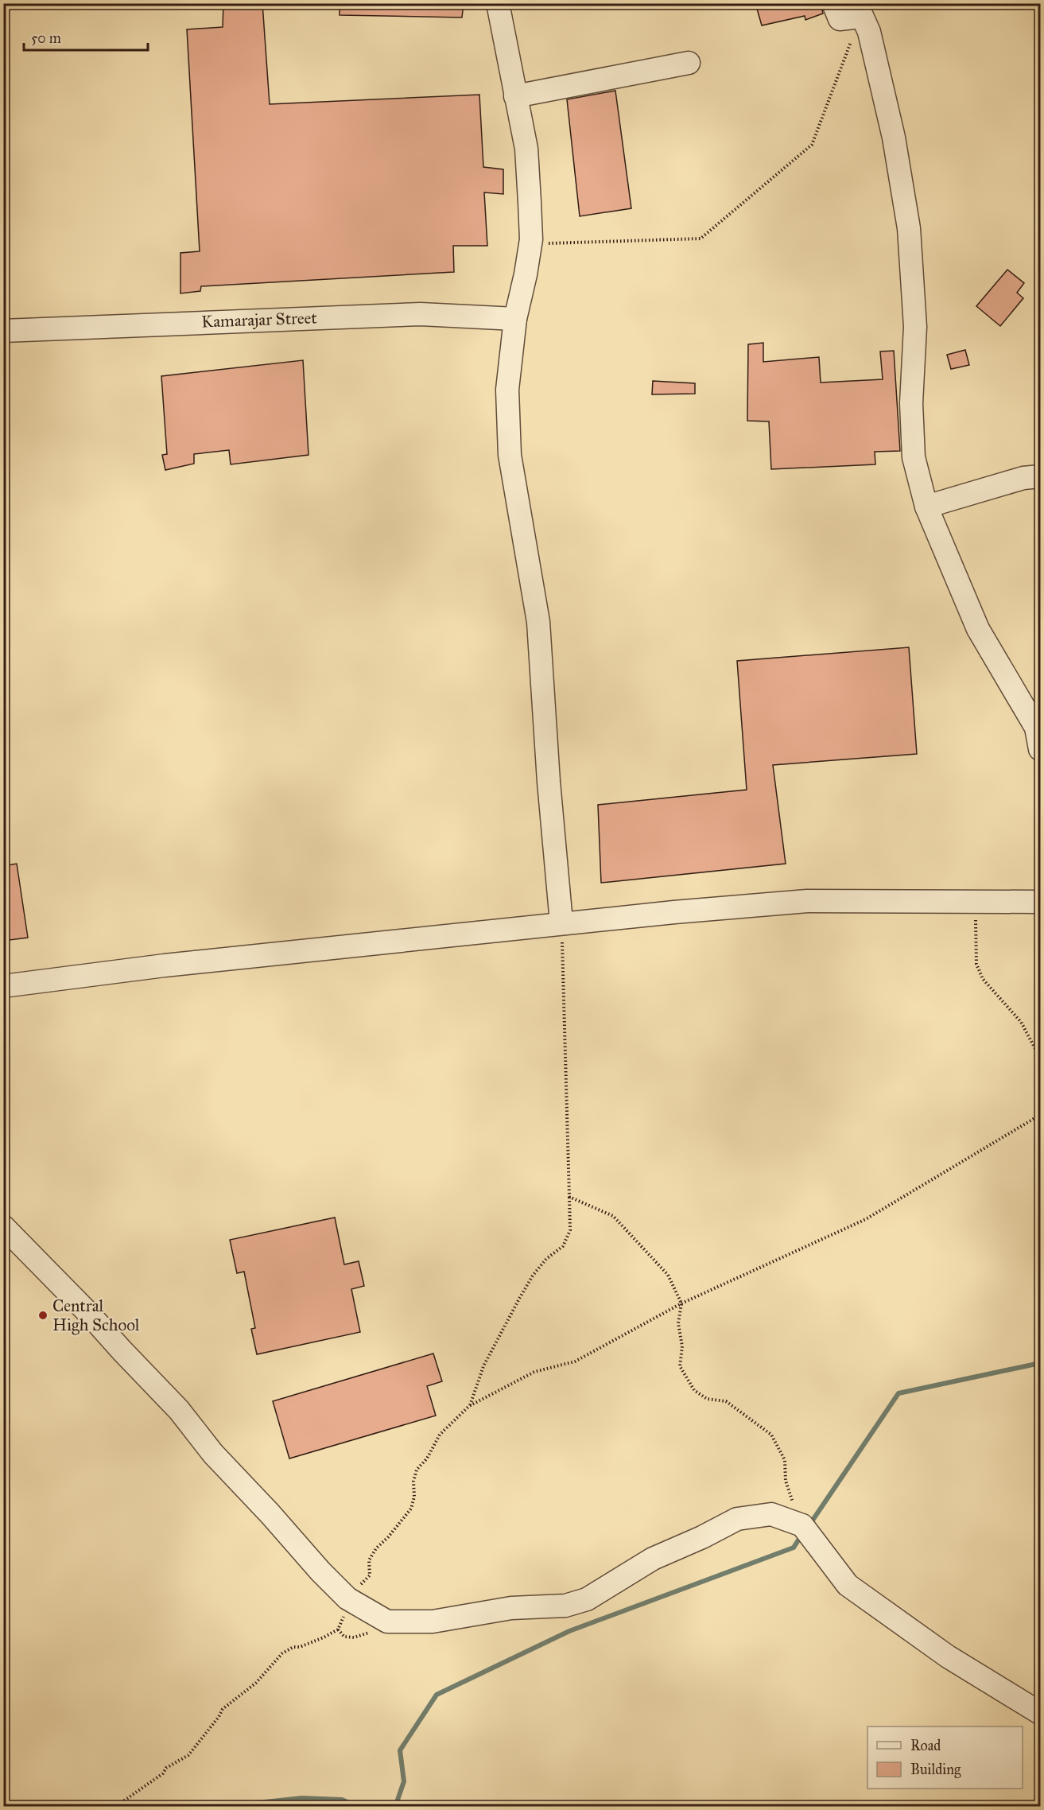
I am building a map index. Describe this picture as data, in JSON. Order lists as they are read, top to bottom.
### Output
{
  "streets": {
    "street": ["Kamarajar Street"]
  },
  "places": ["Central High School"],
  "legend": ["Road", "Building"],
  "scale_bar": "50 m"
}
